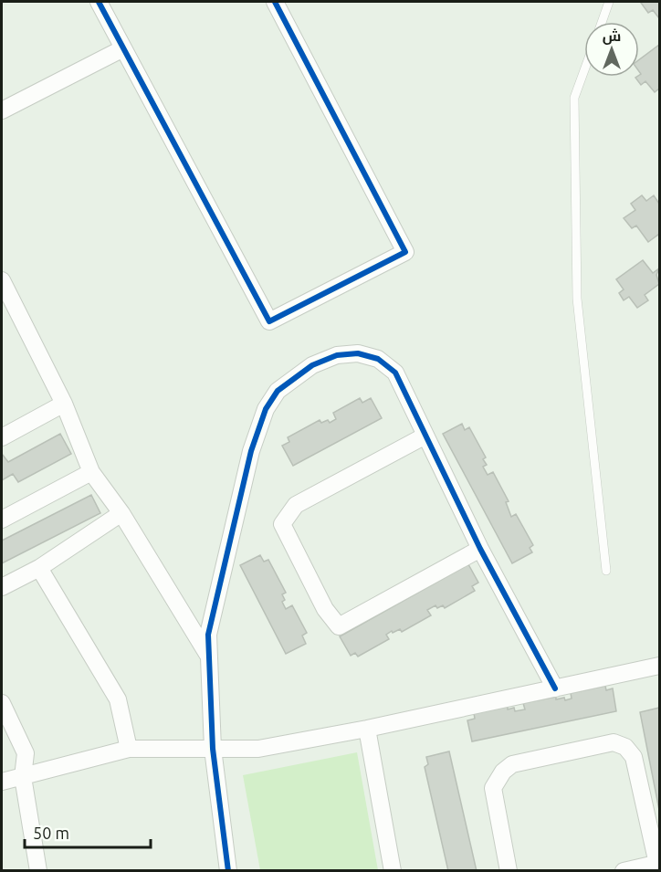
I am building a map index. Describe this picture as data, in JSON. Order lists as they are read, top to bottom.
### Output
{
  "scale_bar": "50 m",
  "north": "top"
}
